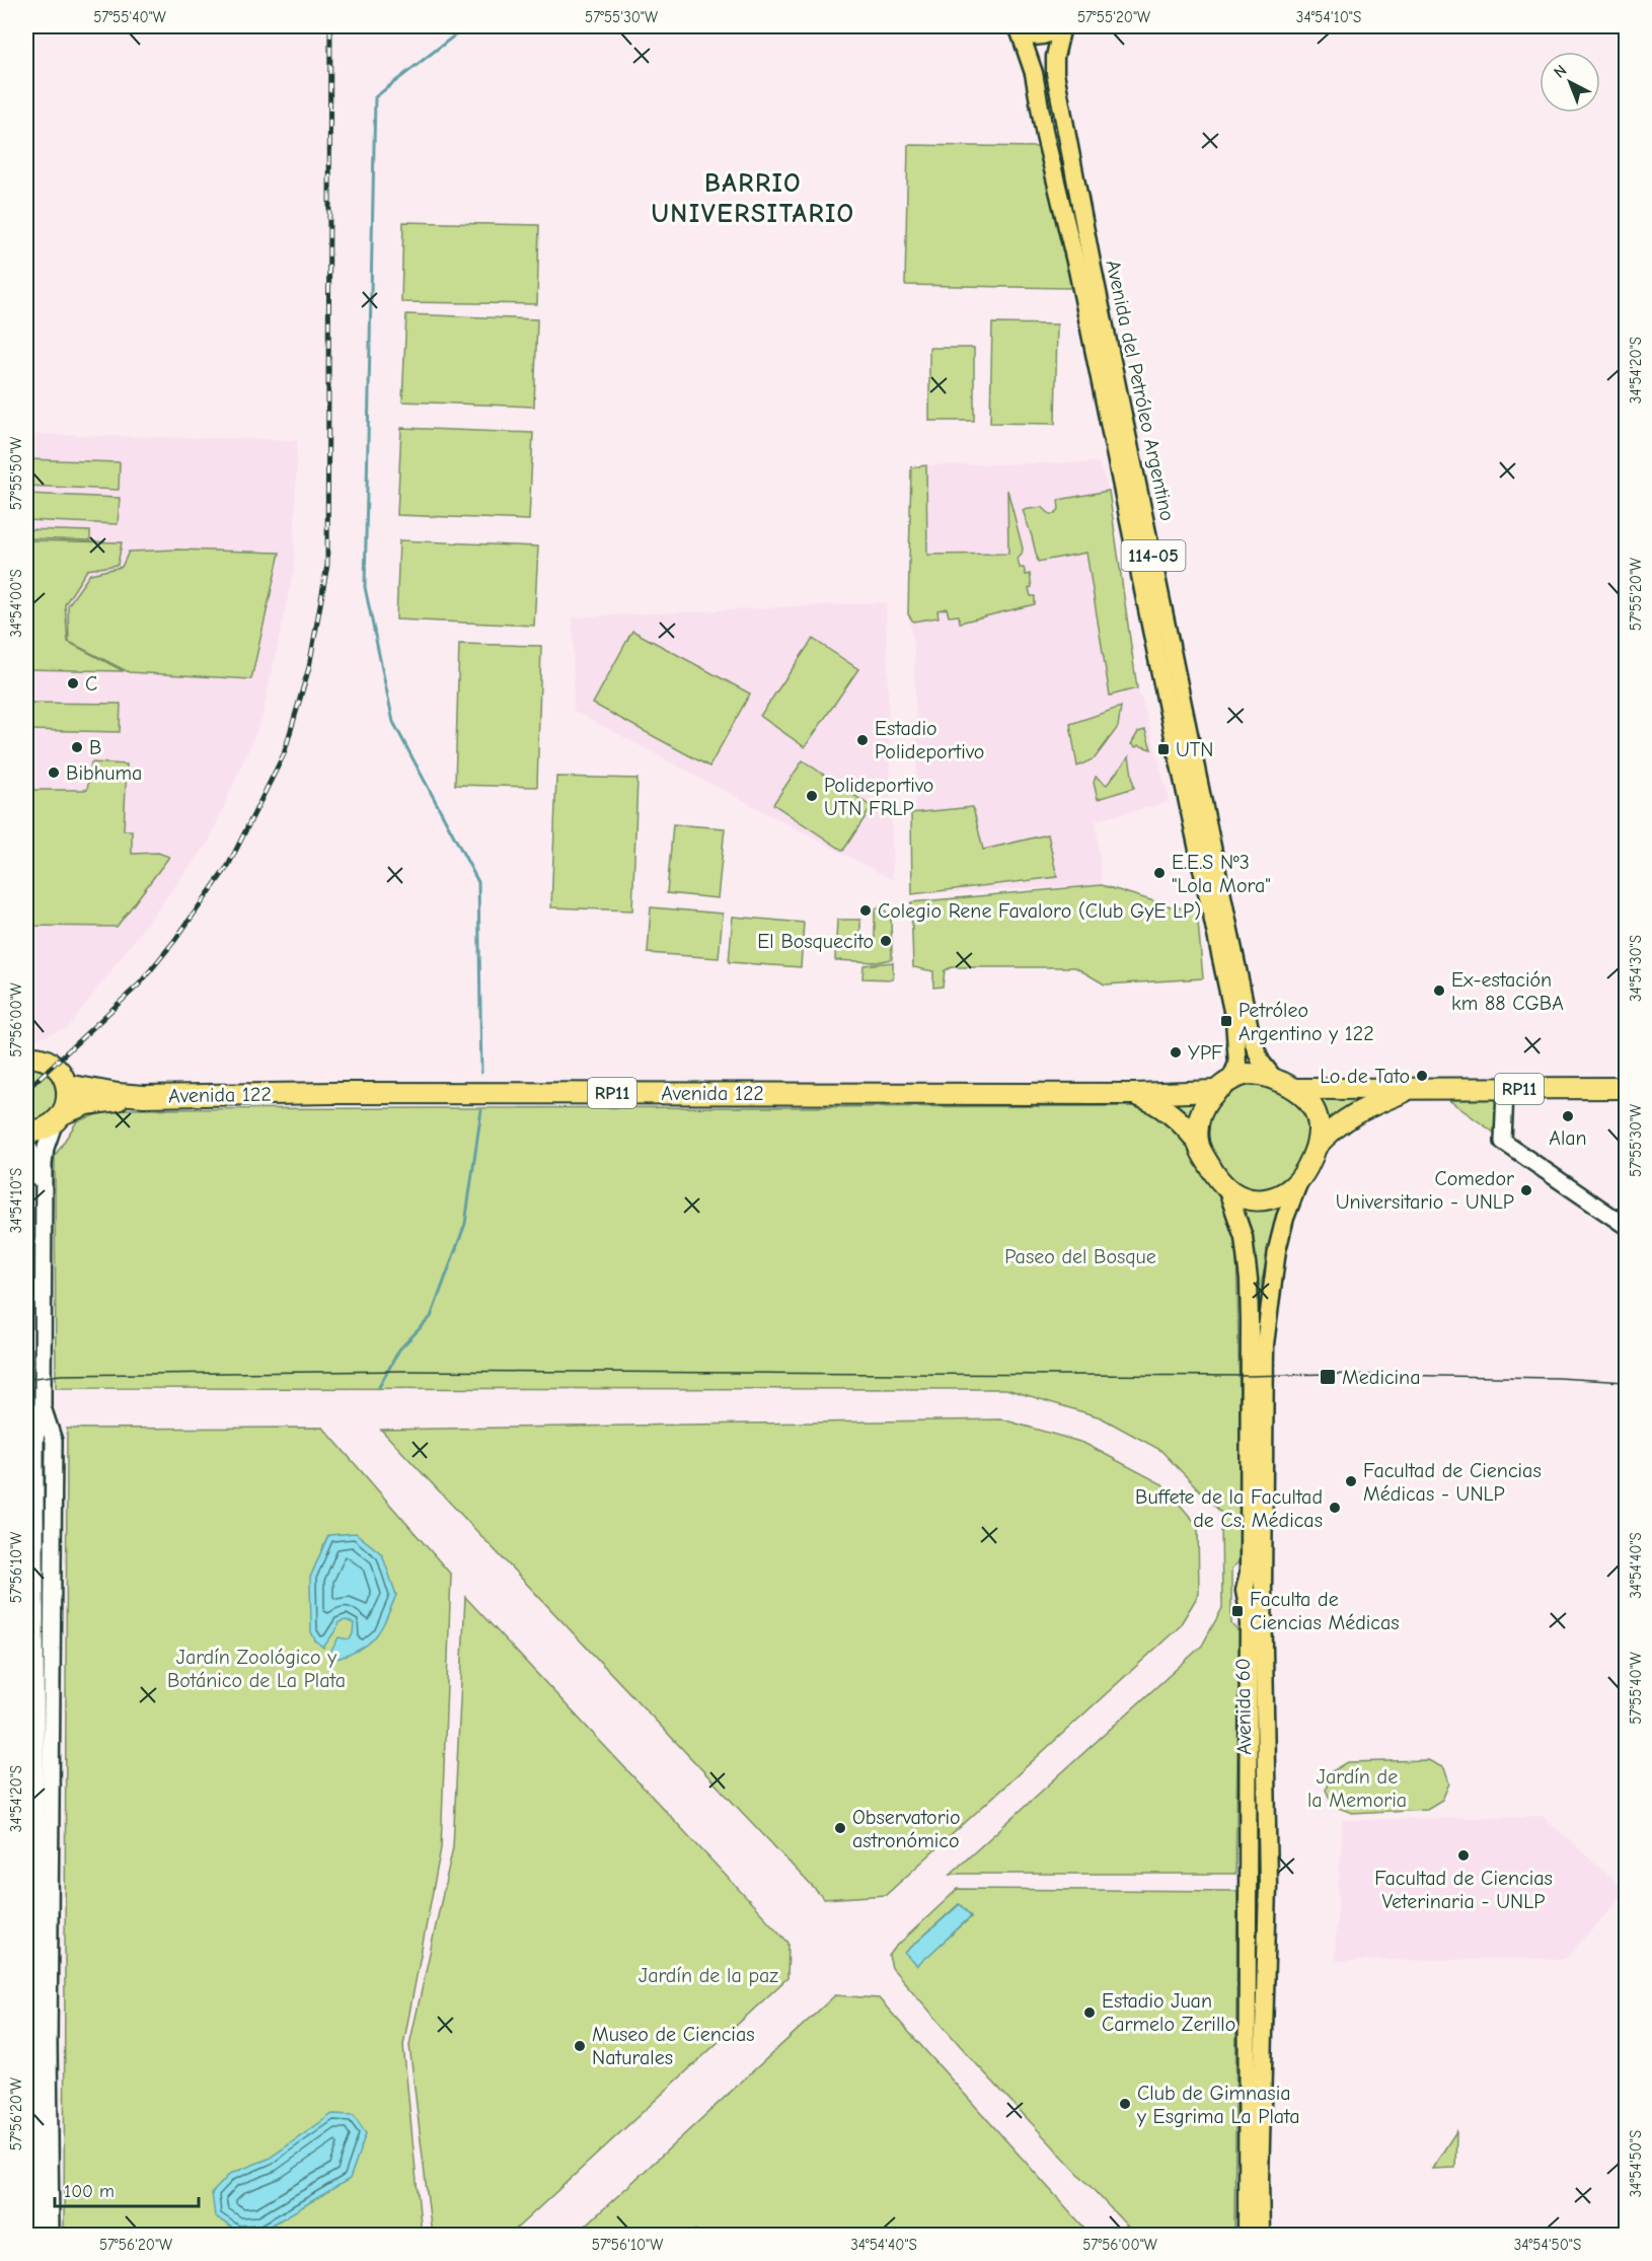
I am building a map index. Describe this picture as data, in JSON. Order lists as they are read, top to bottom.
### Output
{
  "streets": {
    "highway": ["RP11", "Avenida 122"],
    "main road": ["Avenida del Petróleo Argentino", "114-05", "Avenida 60"]
  },
  "crossings": [
    ["Avenida del Petróleo Argentino", "114-05"],
    ["Avenida del Petróleo Argentino", "RP11"],
    ["Avenida del Petróleo Argentino", "Avenida 122"],
    ["Avenida del Petróleo Argentino", "Avenida 60"],
    ["RP11", "Avenida 122"],
    ["RP11", "Avenida 60"],
    ["Avenida 122", "Avenida 60"]
  ],
  "districts": ["BARRIO UNIVERSITARIO"],
  "parks": [
    "Paseo del Bosque",
    "Jardín Zoológico y Botánico de La Plata",
    "Jardín de la Memoria",
    "Jardín de la paz"
  ],
  "places": {
    "other": [
      "C",
      "Estadio Polideportivo",
      "B",
      "Bibhuma",
      "Polideportivo UTN FRLP",
      "E.E.S Nº3 \"Lola Mora\"",
      "Colegio Rene Favaloro (Club GyE LP)",
      "El Bosquecito",
      "Ex-estación km 88 CGBA",
      "YPF",
      "Lo de Tato",
      "Alan",
      "Comedor Universitario - UNLP",
      "Facultad de Ciencias Médicas - UNLP",
      "Buffete de la Facultad de Cs. Médicas",
      "Observatorio astronómico",
      "Facultad de Ciencias Veterinaria - UNLP",
      "Estadio Juan Carmelo Zerillo",
      "Museo de Ciencias Naturales",
      "Club de Gimnasia y Esgrima La Plata"
    ],
    "transit": [
      "UTN",
      "Petróleo Argentino y 122",
      "Medicina",
      "Faculta de Ciencias Médicas"
    ]
  },
  "scale_bar": "100 m",
  "north": "top left",
  "coordinates": [
    "57°55'40\"W",
    "57°55'30\"W",
    "57°55'20\"W",
    "34°54'10\"S",
    "34°54'20\"S",
    "57°55'50\"W",
    "34°54'00\"S",
    "34°54'30\"S",
    "57°56'00\"W",
    "34°54'40\"S",
    "57°56'10\"W",
    "57°56'20\"W",
    "34°54'50\"S"
  ]
}
